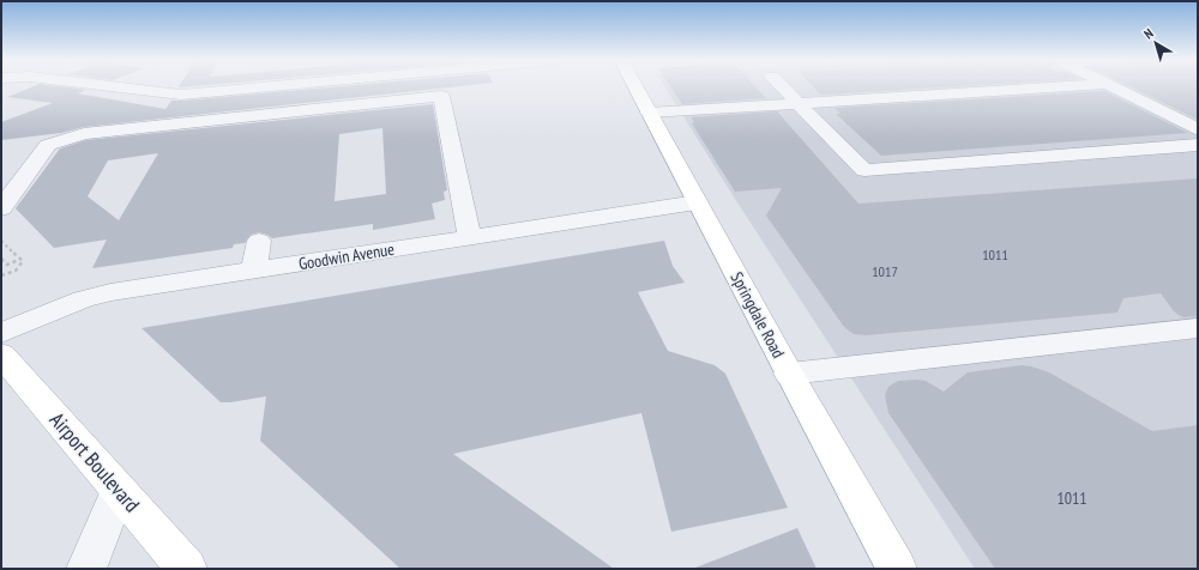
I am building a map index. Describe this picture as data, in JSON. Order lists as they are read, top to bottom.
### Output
{
  "streets": {
    "main road": ["Springdale Road", "Airport Boulevard"],
    "street": ["Goodwin Avenue"]
  },
  "crossings": [
    ["Goodwin Avenue", "Springdale Road"],
    ["Goodwin Avenue", "Airport Boulevard"]
  ],
  "house_numbers": ["1011", "1017", "1011"],
  "north": "top left"
}
